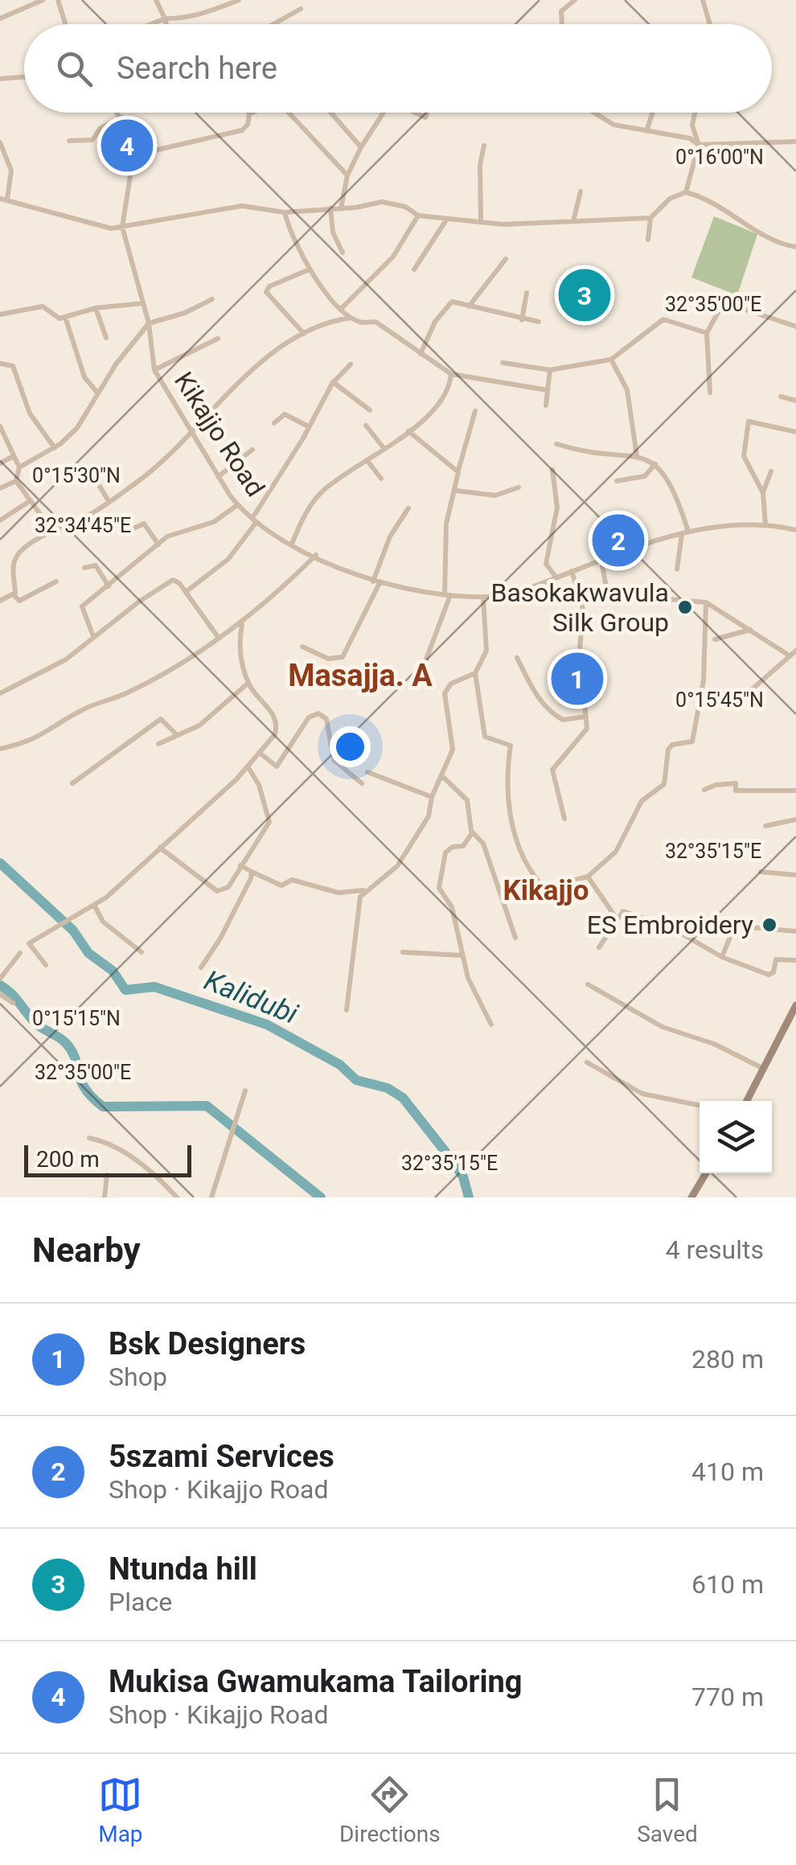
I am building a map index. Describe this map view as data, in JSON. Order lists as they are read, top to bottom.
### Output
{
  "streets": {
    "street": ["Kikajjo Road"]
  },
  "districts": ["Masajja. A", "Kikajjo"],
  "water": ["Kalidubi"],
  "places": ["Basokakwavula Silk Group", "ES Embroidery"],
  "scale_bar": "200 m",
  "page": {
    "search": "Search here",
    "pins": [
      "4",
      "3",
      "2",
      "1"
    ],
    "scale": "200 m",
    "heading": ["Nearby", "4 results"],
    "list": [
      {
        "mark": "1",
        "name": "Bsk Designers",
        "note": "Shop",
        "value": "280 m"
      },
      {
        "mark": "2",
        "name": "5szami Services",
        "note": "Shop · Kikajjo Road",
        "value": "410 m"
      },
      {
        "mark": "3",
        "name": "Ntunda hill",
        "note": "Place",
        "value": "610 m"
      },
      {
        "mark": "4",
        "name": "Mukisa Gwamukama Tailoring",
        "note": "Shop · Kikajjo Road",
        "value": "770 m"
      }
    ],
    "nav": ["Map", "Directions", "Saved"]
  },
  "coordinates": [
    "0°16'00\"N",
    "32°35'00\"E",
    "0°15'30\"N",
    "32°34'45\"E",
    "0°15'45\"N",
    "32°35'15\"E",
    "0°15'15\"N"
  ]
}
